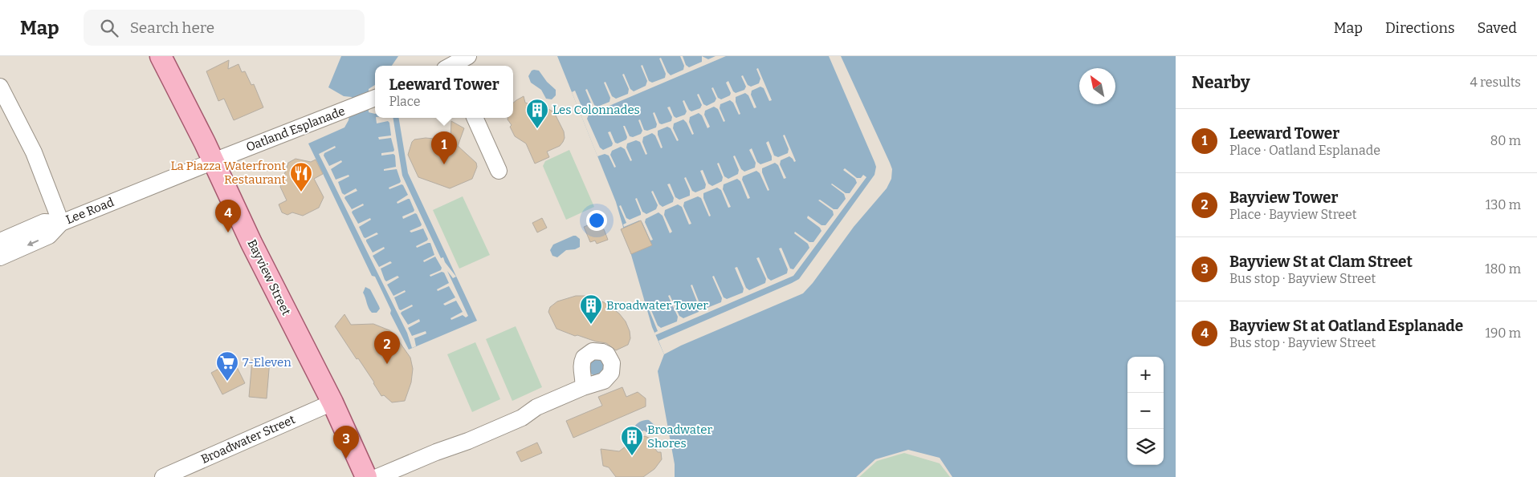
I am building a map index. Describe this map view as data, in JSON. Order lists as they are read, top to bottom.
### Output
{
  "streets": {
    "main road": ["Bayview Street"],
    "street": ["Oatland Esplanade", "Lee Road", "Broadwater Street"]
  },
  "crossings": [
    ["Oatland Esplanade", "Lee Road"],
    ["Oatland Esplanade", "Bayview Street"],
    ["Lee Road", "Bayview Street"],
    ["Bayview Street", "Broadwater Street"]
  ],
  "places": {
    "building": ["Les Colonnades", "Broadwater Tower", "Broadwater Shores"],
    "restaurant": ["La Piazza Waterfront Restaurant"],
    "supermarket": ["7-Eleven"]
  },
  "north": "top left",
  "page": {
    "header": "Map",
    "search": "Search here",
    "nav": ["Map", "Directions", "Saved"],
    "heading": ["Nearby", "4 results"],
    "popup": ["Leeward Tower", "Place"],
    "list": [
      {
        "mark": "1",
        "name": "Leeward Tower",
        "note": "Place · Oatland Esplanade",
        "value": "80 m"
      },
      {
        "mark": "2",
        "name": "Bayview Tower",
        "note": "Place · Bayview Street",
        "value": "130 m"
      },
      {
        "mark": "3",
        "name": "Bayview St at Clam Street",
        "note": "Bus stop · Bayview Street",
        "value": "180 m"
      },
      {
        "mark": "4",
        "name": "Bayview St at Oatland Esplanade",
        "note": "Bus stop · Bayview Street",
        "value": "190 m"
      }
    ],
    "pins": [
      "1",
      "4",
      "2",
      "3"
    ],
    "map_buttons": ["+", "−"]
  }
}
